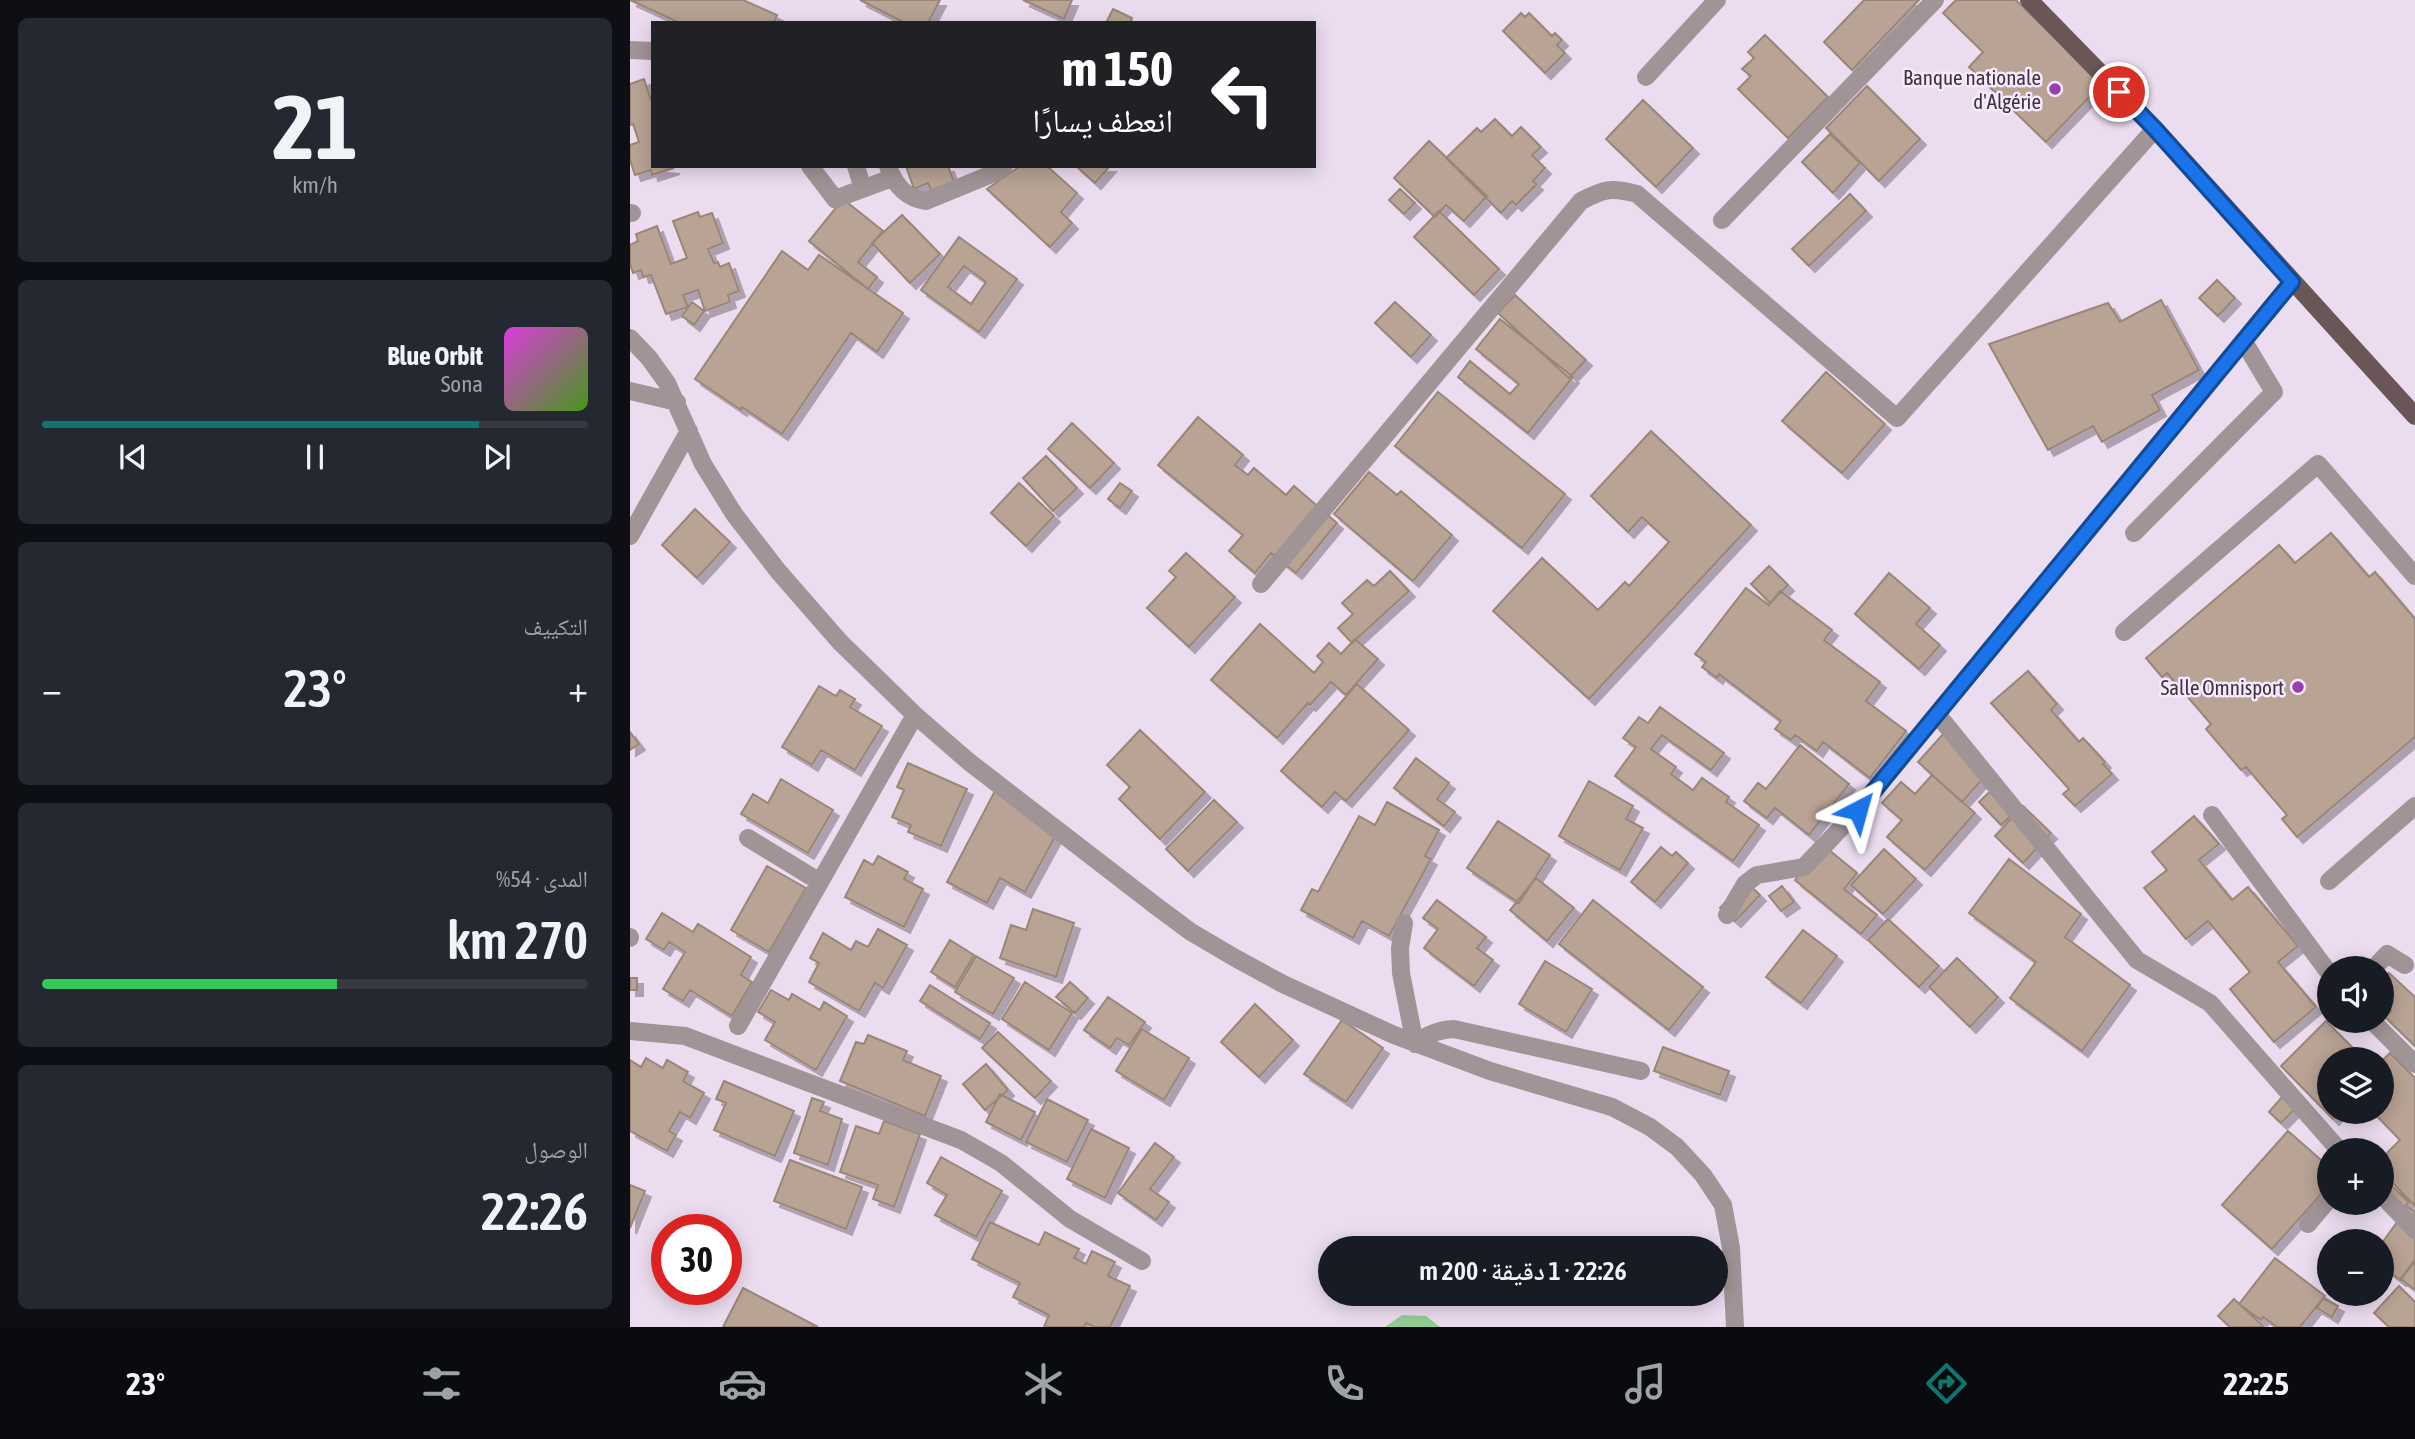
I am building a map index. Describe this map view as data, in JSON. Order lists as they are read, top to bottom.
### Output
{
  "places": ["Banque nationale d'Algérie", "Salle Omnisport"],
  "page": {
    "tile": [
      ["21", "km/h"],
      "التكييف",
      ["المدى · 54%", "270 km"],
      ["الوصول", "22:26"]
    ],
    "turn": ["150 m", "انعطف يسارًا"],
    "song": ["Blue Orbit", "Sona"],
    "heat": ["−", "23°", "+"],
    "map_buttons": ["+", "−"],
    "limit": "30",
    "trip": "22:26 · 1 دقيقة · 200 m",
    "tabs": ["22:25", "23°"]
  }
}
